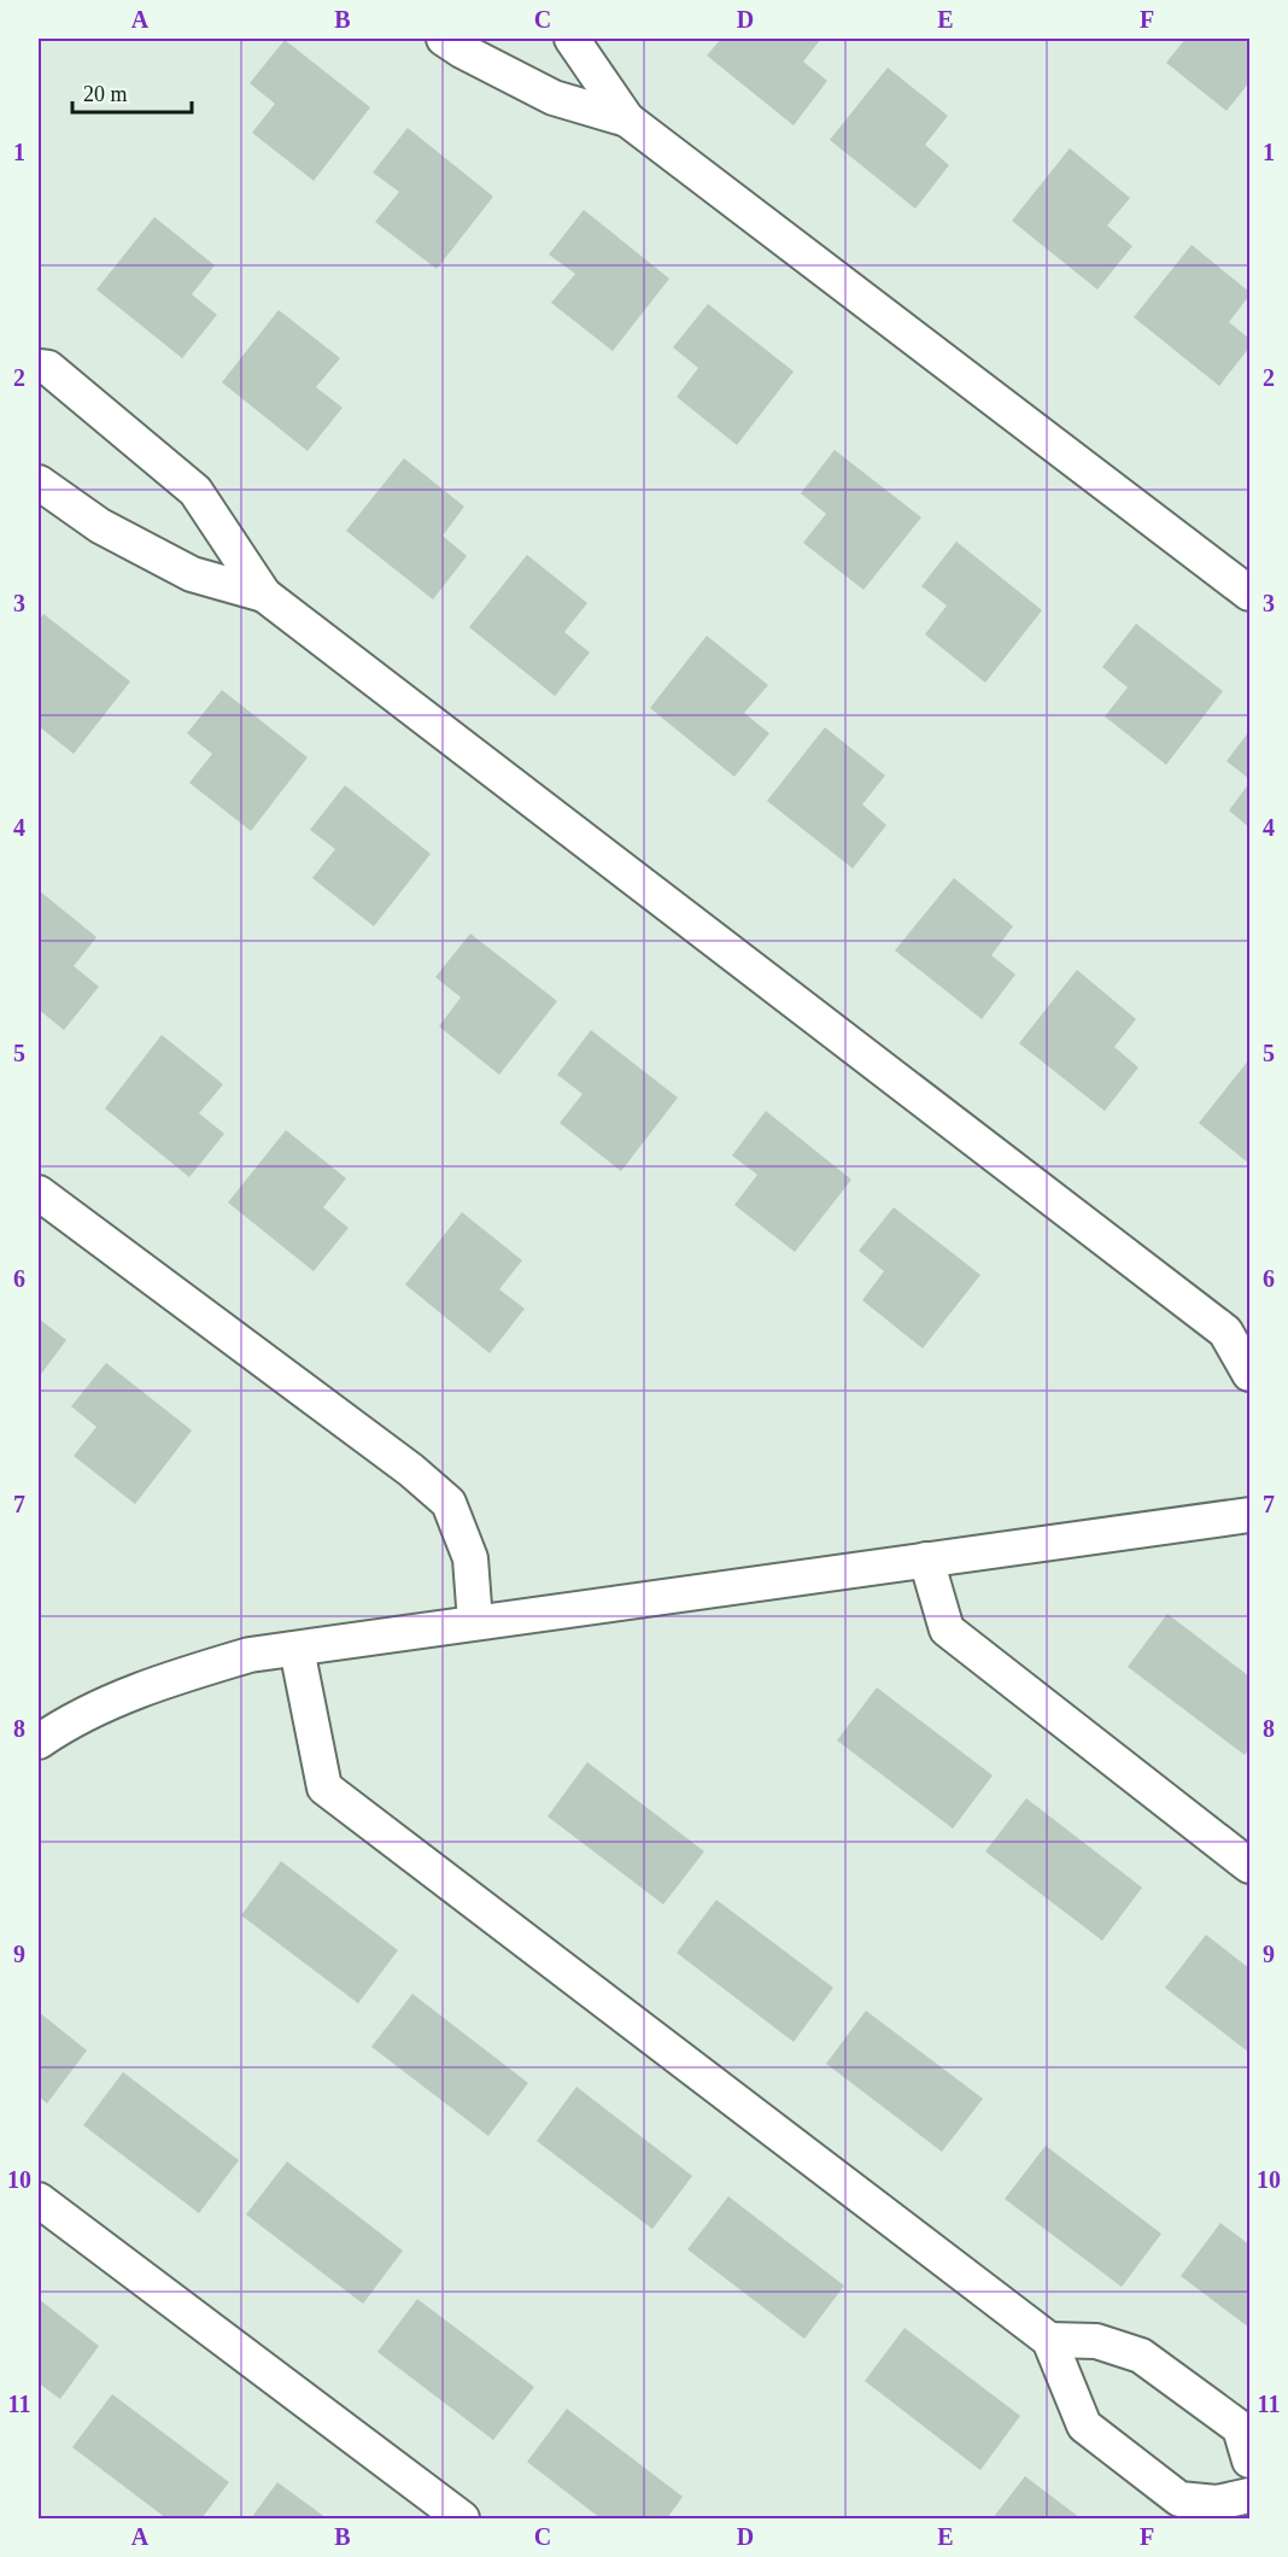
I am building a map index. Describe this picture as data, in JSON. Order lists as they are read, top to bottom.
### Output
{
  "scale_bar": "20 m",
  "grid": {
    "columns": [
      "A",
      "B",
      "C",
      "D",
      "E",
      "F"
    ],
    "rows": [
      "1",
      "2",
      "3",
      "4",
      "5",
      "6",
      "7",
      "8",
      "9",
      "10",
      "11"
    ]
  }
}
